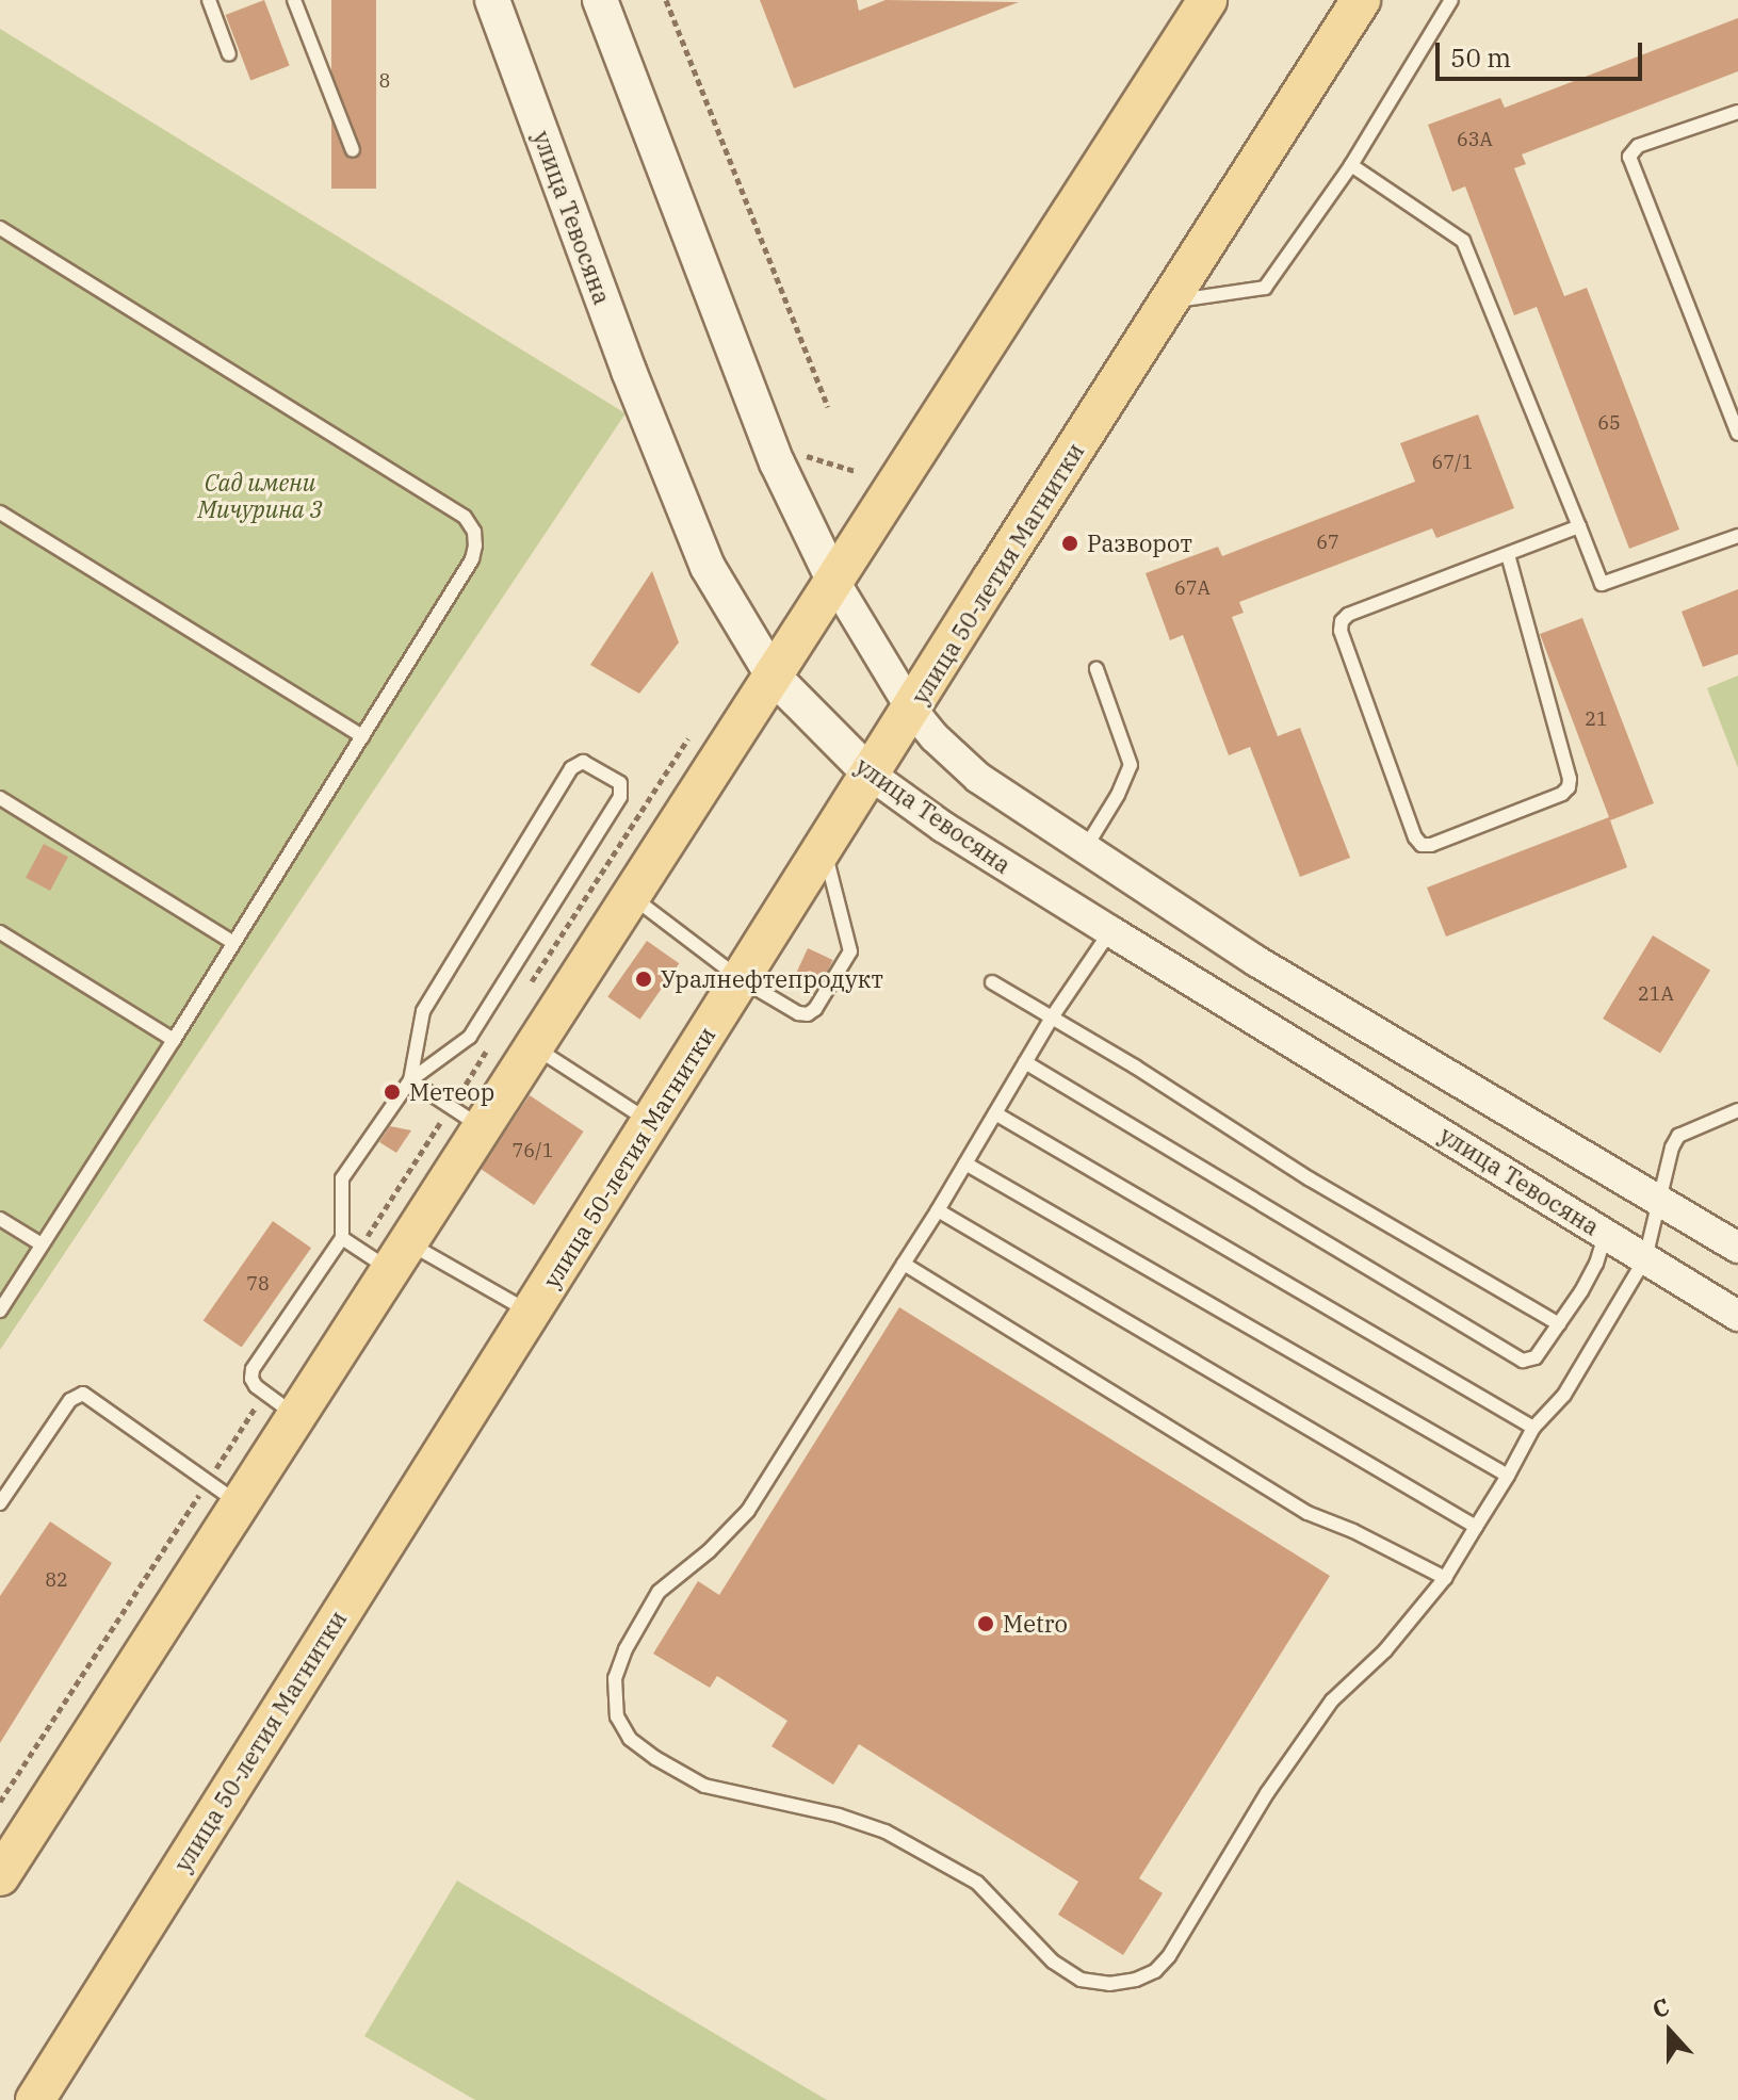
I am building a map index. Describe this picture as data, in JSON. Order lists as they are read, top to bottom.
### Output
{
  "streets": {
    "main road": ["улица Тевосяна", "улица 50-летия Магнитки"]
  },
  "crossings": [
    ["улица Тевосяна", "улица 50-летия Магнитки"]
  ],
  "parks": ["Сад имени Мичурина 3"],
  "places": [
    "Разворот",
    "Уралнефтепродукт",
    "Метеор",
    "Metro"
  ],
  "house_numbers": [
    "8",
    "63А",
    "65",
    "67/1",
    "67",
    "67А",
    "21",
    "21А",
    "76/1",
    "78",
    "82"
  ],
  "scale_bar": "50 m",
  "north": "top"
}
